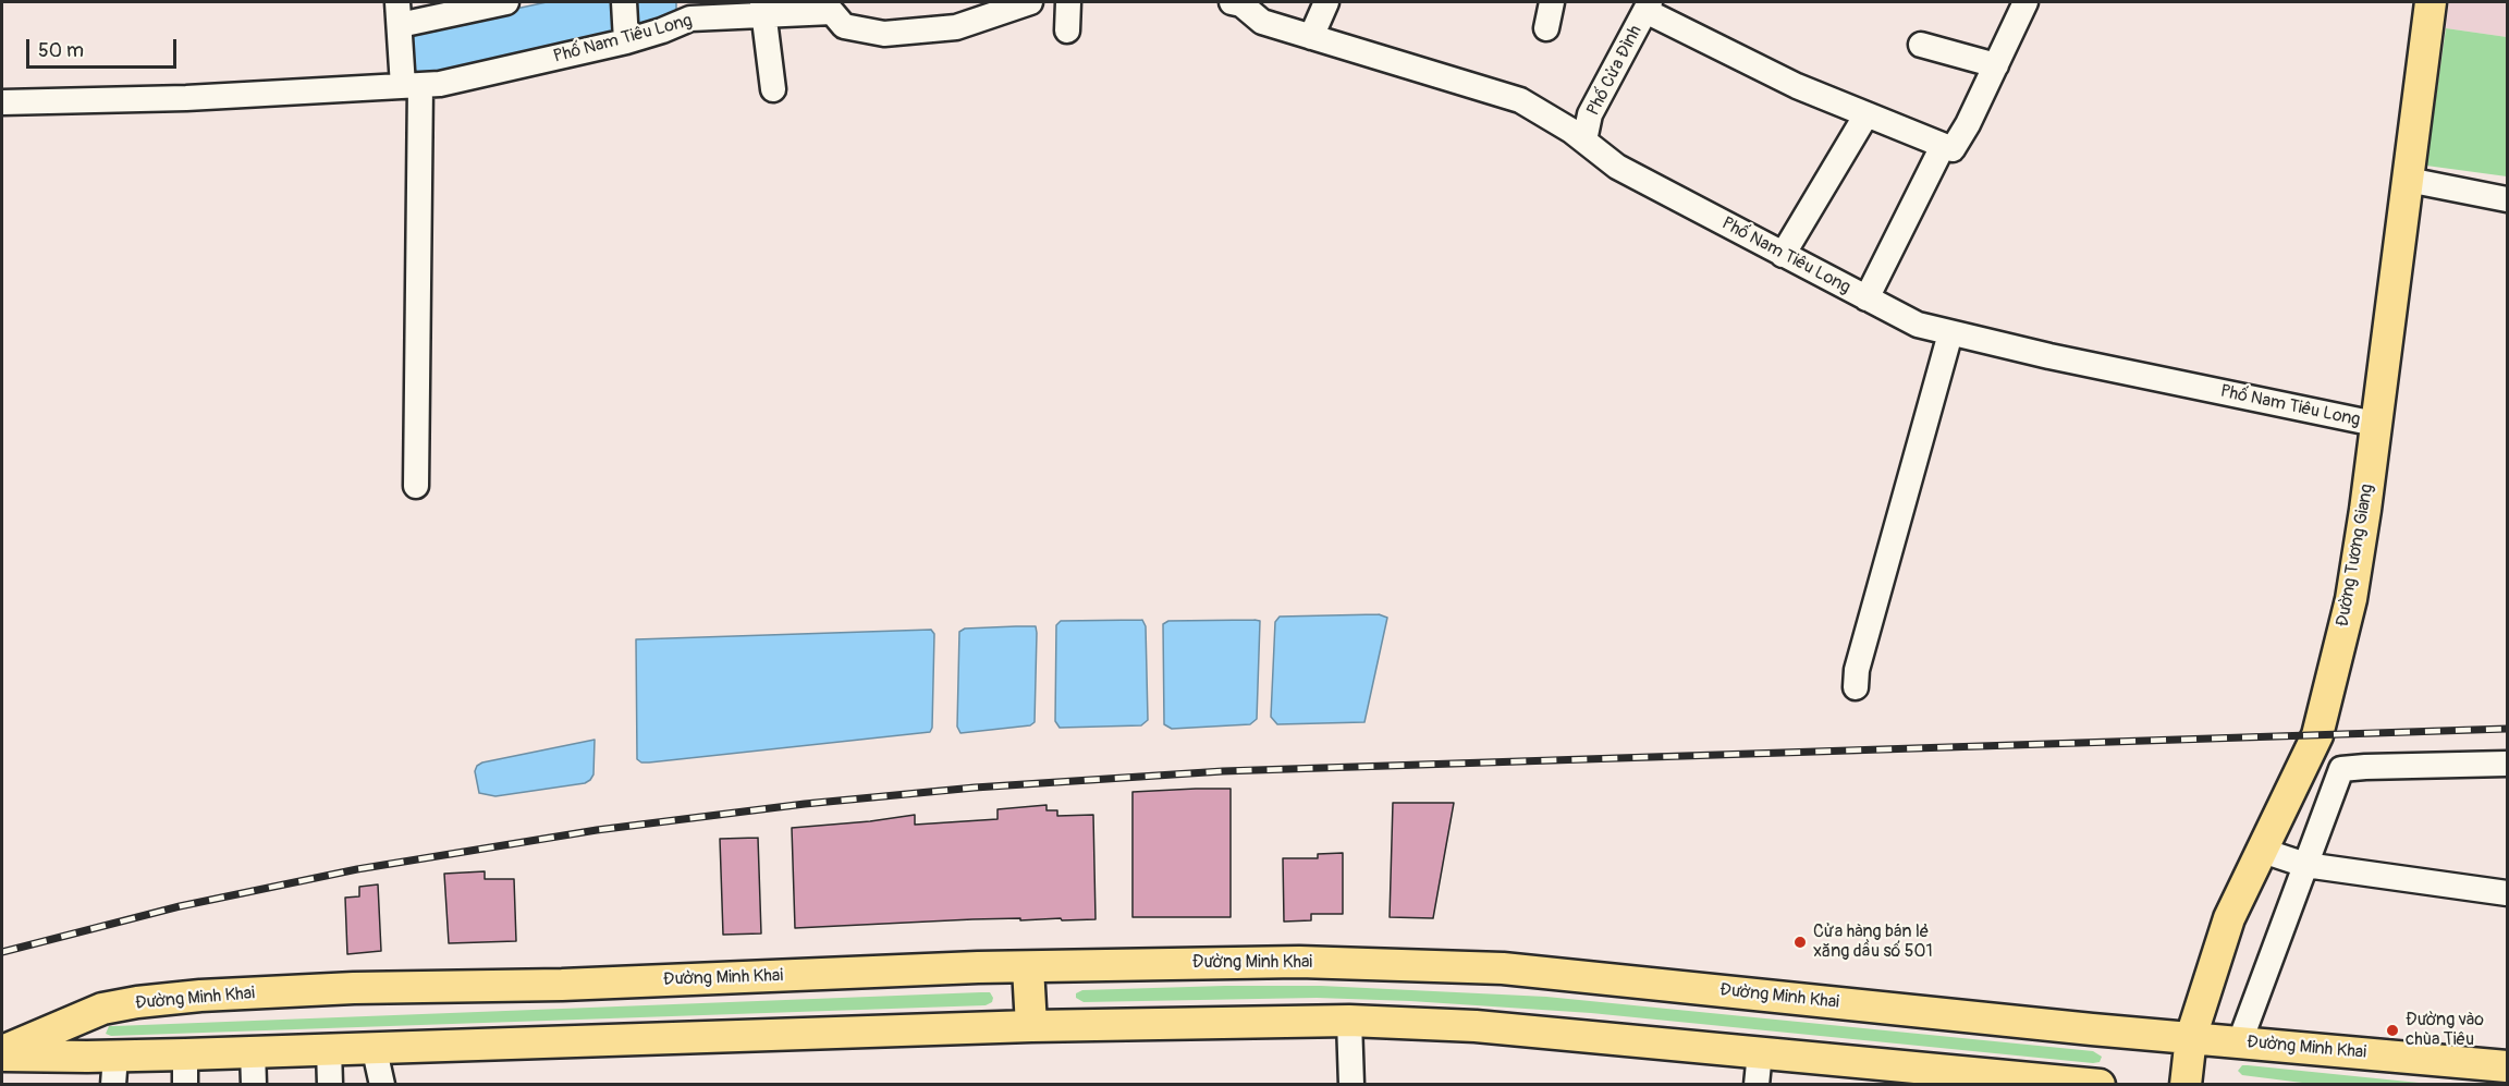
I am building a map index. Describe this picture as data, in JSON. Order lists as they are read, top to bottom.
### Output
{
  "streets": {
    "main road": ["Đường Tương Giang", "Đường Minh Khai"],
    "street": ["Phố Nam Tiêu Long", "Phố Cửa Đình"]
  },
  "crossings": [
    ["Phố Nam Tiêu Long", "Phố Cửa Đình"],
    ["Phố Nam Tiêu Long", "Đường Tương Giang"],
    ["Đường Tương Giang", "Đường Minh Khai"]
  ],
  "places": ["Cửa hàng bán lẻ xăng dầu số 501", "Đường vào chùa Tiêu"],
  "scale_bar": "50 m"
}
